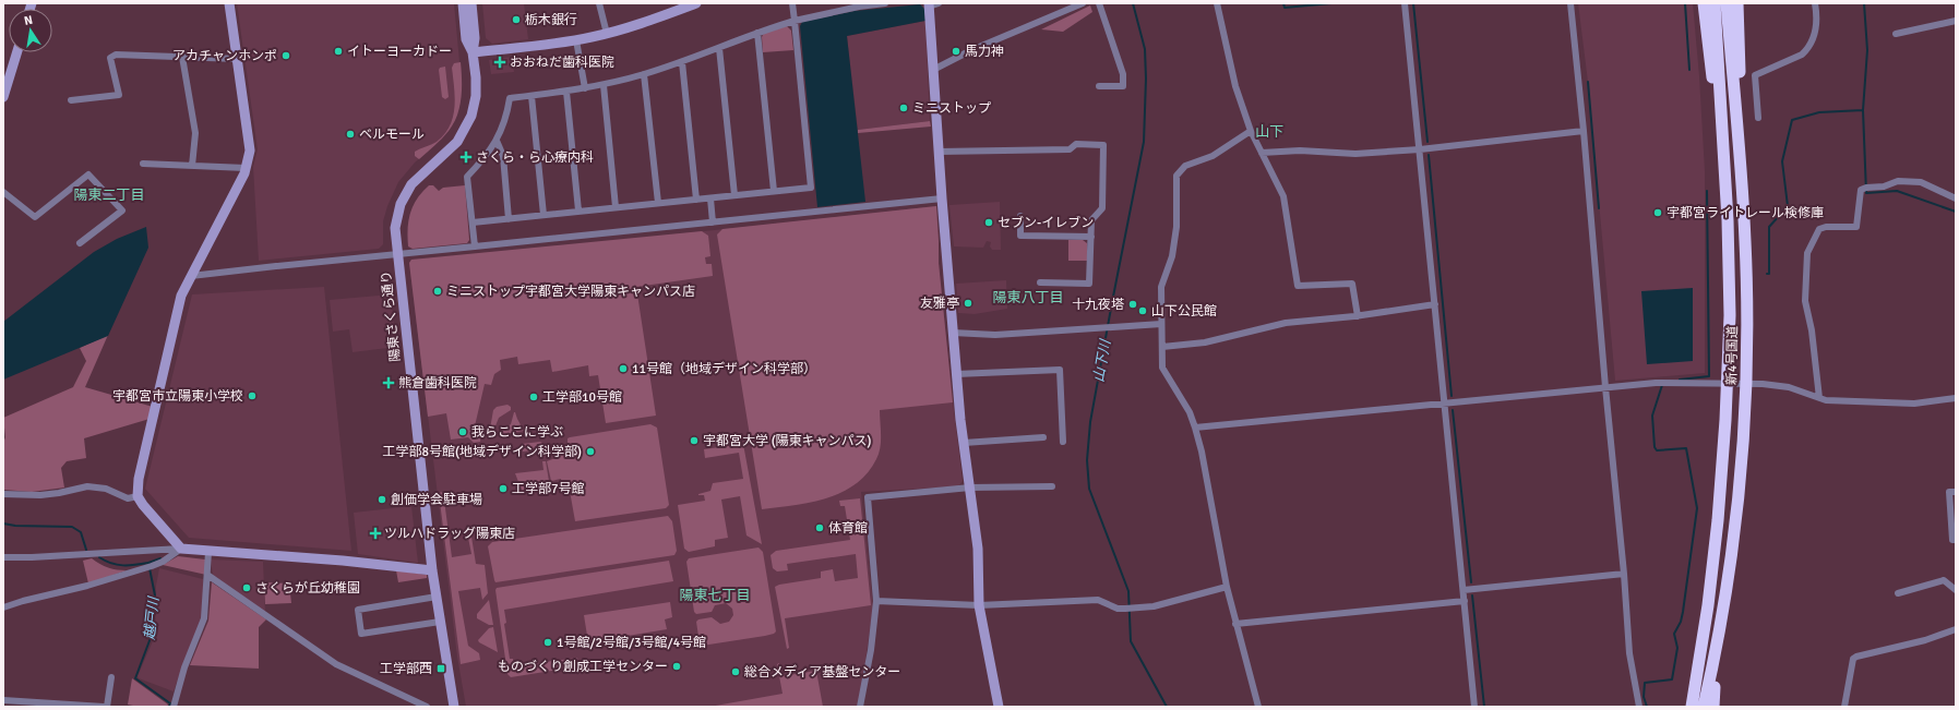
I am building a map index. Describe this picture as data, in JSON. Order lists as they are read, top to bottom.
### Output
{
  "streets": {
    "highway": ["新4号国道"],
    "street": ["陽東さくら通り"]
  },
  "districts": [
    "山下",
    "陽東二丁目",
    "陽東八丁目",
    "陽東七丁目"
  ],
  "water": ["山下川", "越戸川"],
  "places": {
    "other": [
      "栃木銀行",
      "イトーヨーカドー",
      "馬力神",
      "アカチャンホンポ",
      "ミニストップ",
      "ベルモール",
      "宇都宮ライトレール検修庫",
      "セブン-イレブン",
      "ミニストップ宇都宮大学陽東キャンパス店",
      "友雅亭",
      "十九夜塔",
      "山下公民館",
      "11号館（地域デザイン科学部）",
      "宇都宮市立陽東小学校",
      "工学部10号館",
      "我らここに学ぶ",
      "宇都宮大学 (陽東キャンパス)",
      "工学部8号館(地域デザイン科学部)",
      "工学部7号館",
      "創価学会駐車場",
      "体育館",
      "さくらが丘幼稚園",
      "1号館/2号館/3号館/4号館",
      "ものづくり創成工学センター",
      "総合メディア基盤センター"
    ],
    "health": [
      "おおねだ歯科医院",
      "さくら・ら心療内科",
      "熊倉歯科医院",
      "ツルハドラッグ陽東店"
    ],
    "transit": ["工学部西"]
  },
  "north": "top"
}
